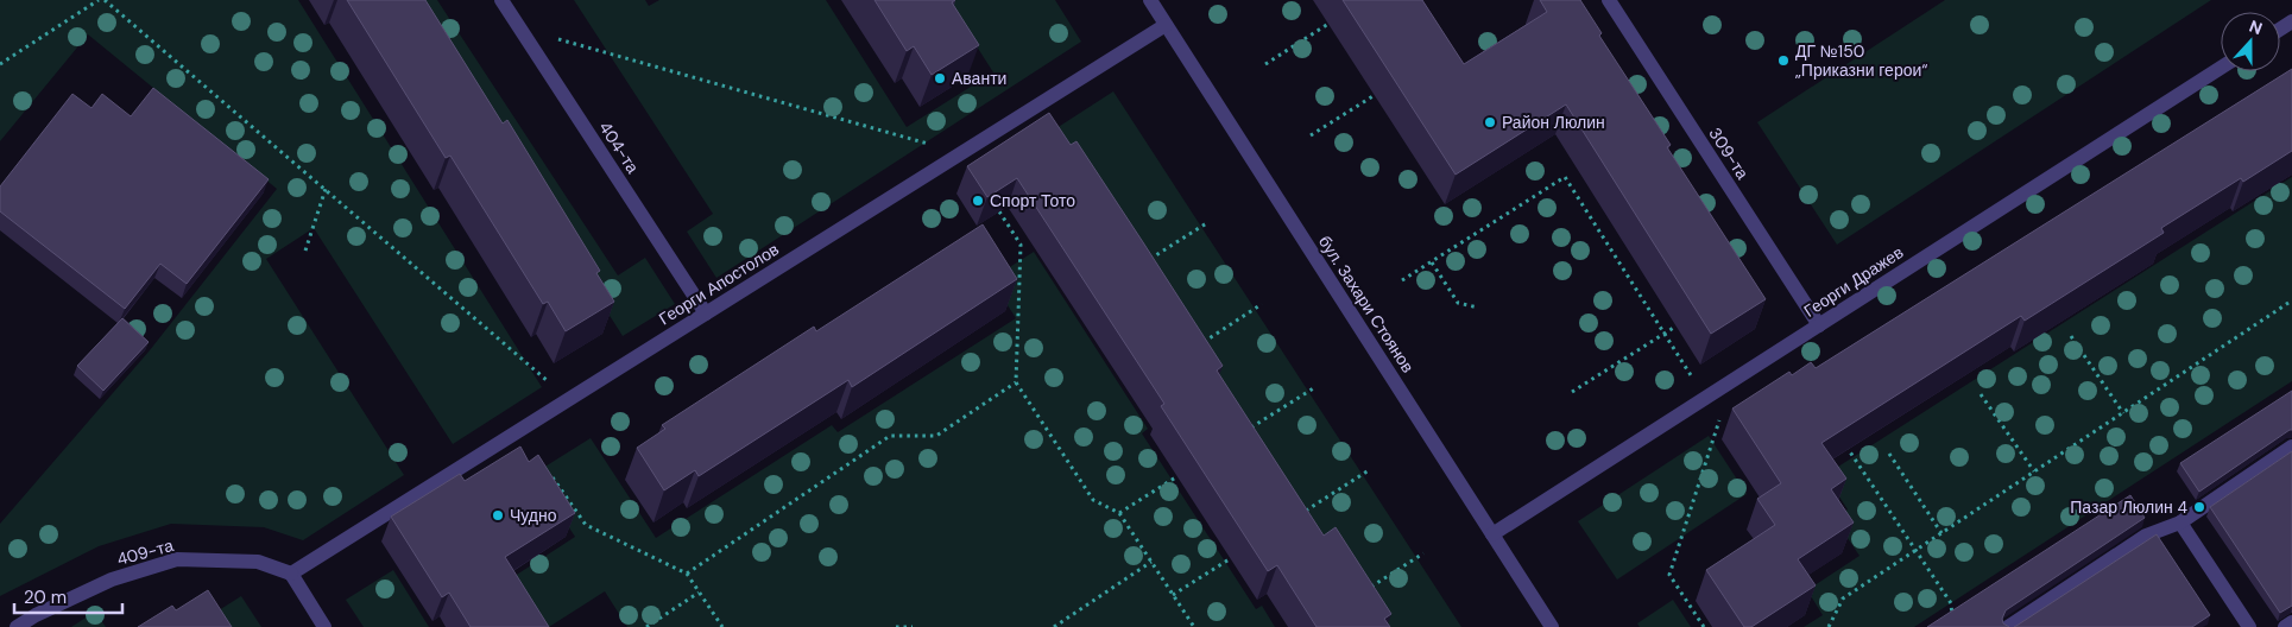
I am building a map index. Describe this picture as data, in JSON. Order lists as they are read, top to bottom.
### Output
{
  "streets": {
    "street": [
      "404-та",
      "309-та",
      "Георги Дражев",
      "Георги Апостолов",
      "бул. Захари Стоянов",
      "409-та"
    ]
  },
  "crossings": [
    ["404-та", "Георги Апостолов"],
    ["309-та", "Георги Дражев"],
    ["Георги Дражев", "бул. Захари Стоянов"],
    ["Георги Апостолов", "бул. Захари Стоянов"],
    ["Георги Апостолов", "409-та"]
  ],
  "places": [
    "ДГ №150 „Приказни герои“",
    "Аванти",
    "Район Люлин",
    "Спорт Тото",
    "Пазар Люлин 4",
    "Чудно"
  ],
  "scale_bar": "20 m",
  "north": "top"
}
